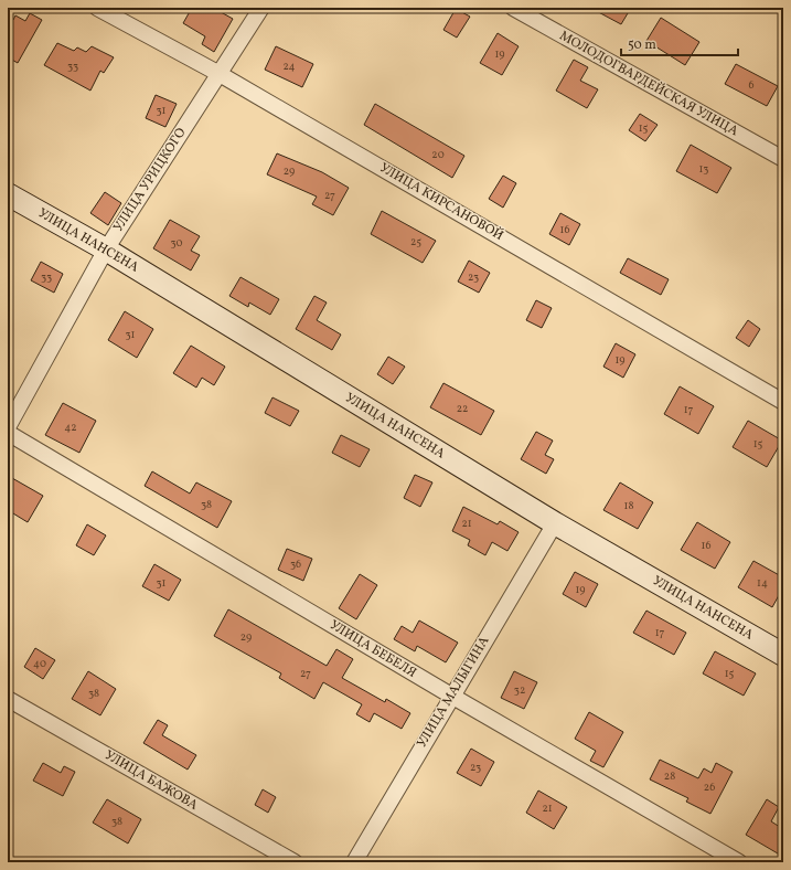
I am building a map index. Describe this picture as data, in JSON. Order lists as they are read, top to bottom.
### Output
{
  "streets": {
    "main road": ["УЛИЦА НАНСЕНА"],
    "street": [
      "МОЛОДОГВАРДЕЙСКАЯ УЛИЦА",
      "УЛИЦА УРИЦКОГО",
      "УЛИЦА КИРСАНОВОЙ",
      "УЛИЦА БЕБЕЛЯ",
      "УЛИЦА МАЛЫГИНА",
      "УЛИЦА БАЖОВА"
    ]
  },
  "crossings": [
    ["УЛИЦА УРИЦКОГО", "УЛИЦА КИРСАНОВОЙ"],
    ["УЛИЦА УРИЦКОГО", "УЛИЦА НАНСЕНА"],
    ["УЛИЦА НАНСЕНА", "УЛИЦА МАЛЫГИНА"],
    ["УЛИЦА БЕБЕЛЯ", "УЛИЦА МАЛЫГИНА"]
  ],
  "house_numbers": [
    "19",
    "33",
    "24",
    "6",
    "31",
    "15",
    "20",
    "13",
    "29",
    "27",
    "16",
    "25",
    "30",
    "33",
    "23",
    "31",
    "19",
    "22",
    "17",
    "42",
    "15",
    "38",
    "18",
    "21",
    "16",
    "36",
    "31",
    "14",
    "19",
    "17",
    "29",
    "40",
    "27",
    "15",
    "32",
    "38",
    "23",
    "28",
    "26",
    "21",
    "38"
  ],
  "scale_bar": "50 m"
}
